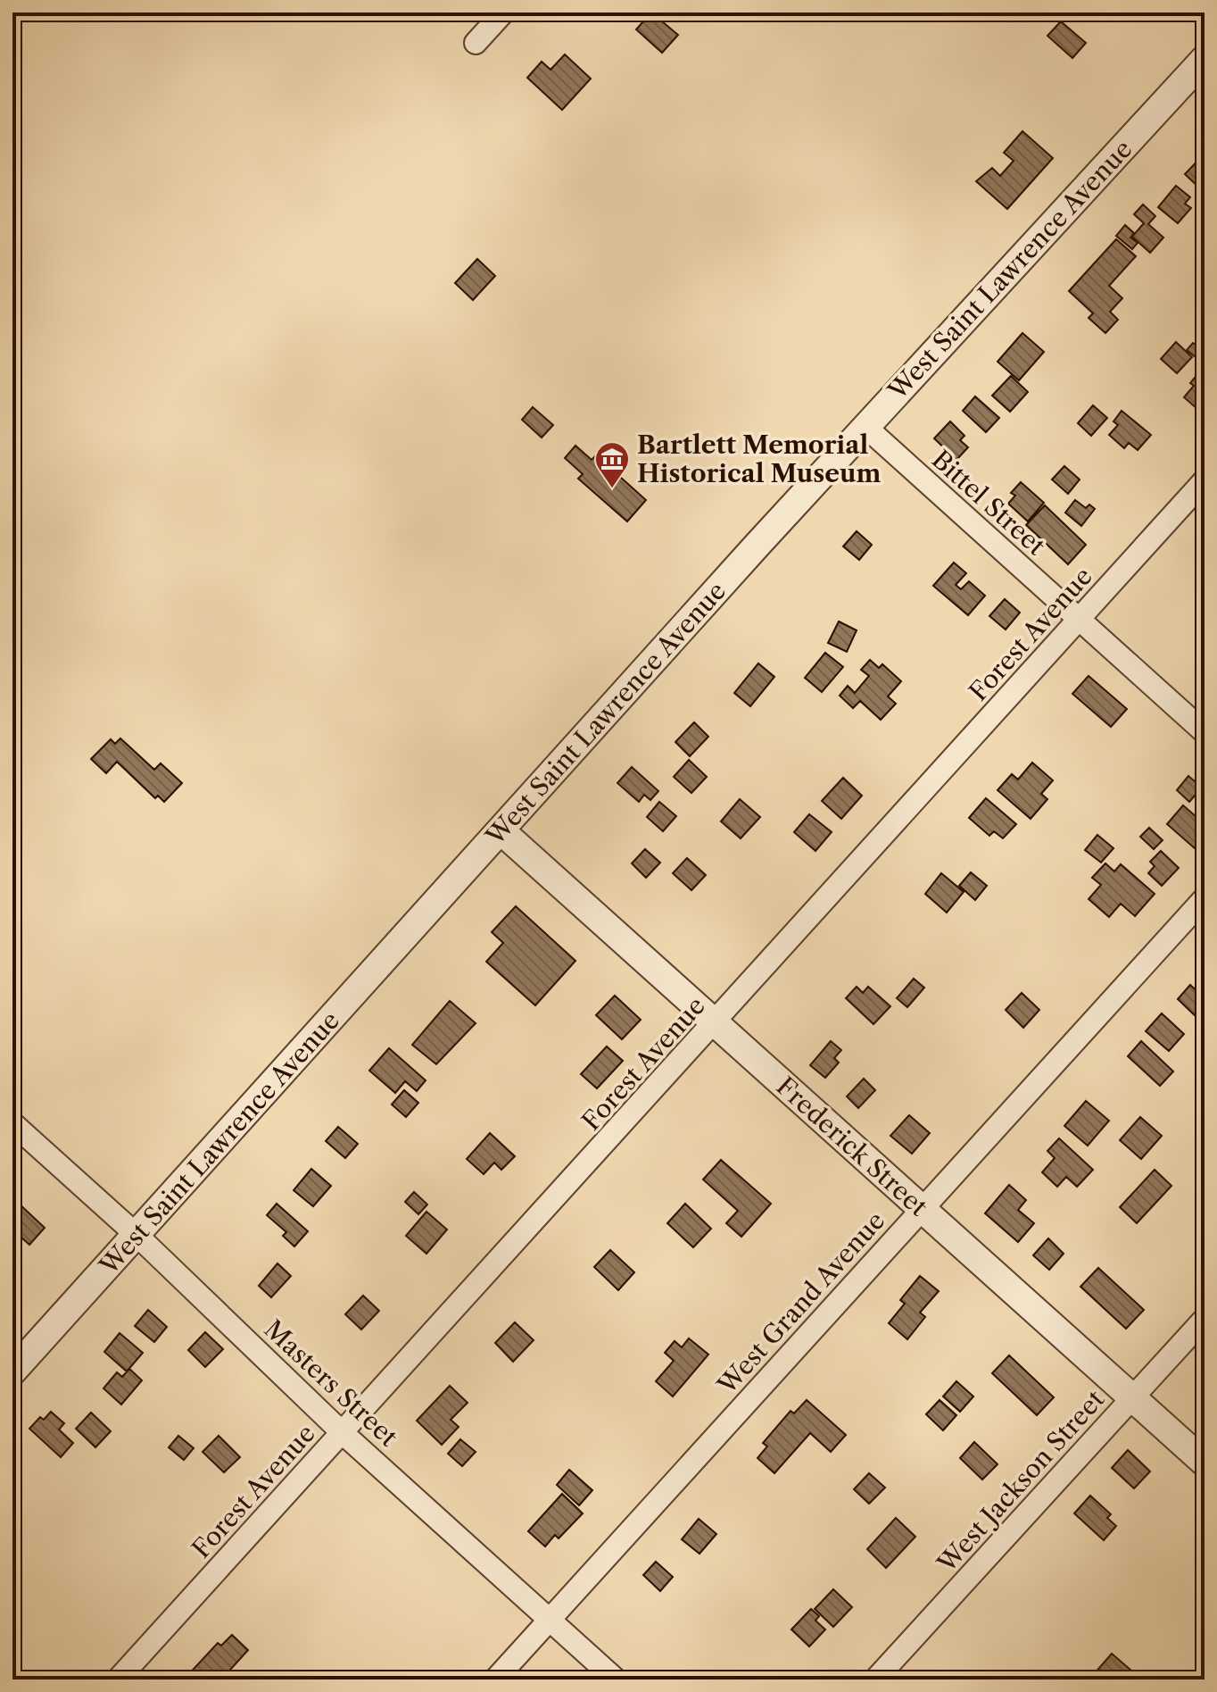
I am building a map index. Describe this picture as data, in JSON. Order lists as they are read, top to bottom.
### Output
{
  "streets": {
    "street": [
      "West Saint Lawrence Avenue",
      "Bittel Street",
      "Forest Avenue",
      "Frederick Street",
      "West Grand Avenue",
      "Masters Street",
      "West Jackson Street"
    ]
  },
  "crossings": [
    ["West Saint Lawrence Avenue", "Bittel Street"],
    ["West Saint Lawrence Avenue", "Frederick Street"],
    ["West Saint Lawrence Avenue", "Masters Street"],
    ["Bittel Street", "Forest Avenue"],
    ["Forest Avenue", "Frederick Street"],
    ["Forest Avenue", "Masters Street"],
    ["Frederick Street", "West Grand Avenue"],
    ["Frederick Street", "West Jackson Street"],
    ["West Grand Avenue", "Masters Street"]
  ],
  "places": {
    "museum": ["Bartlett Memorial Historical Museum"]
  }
}
